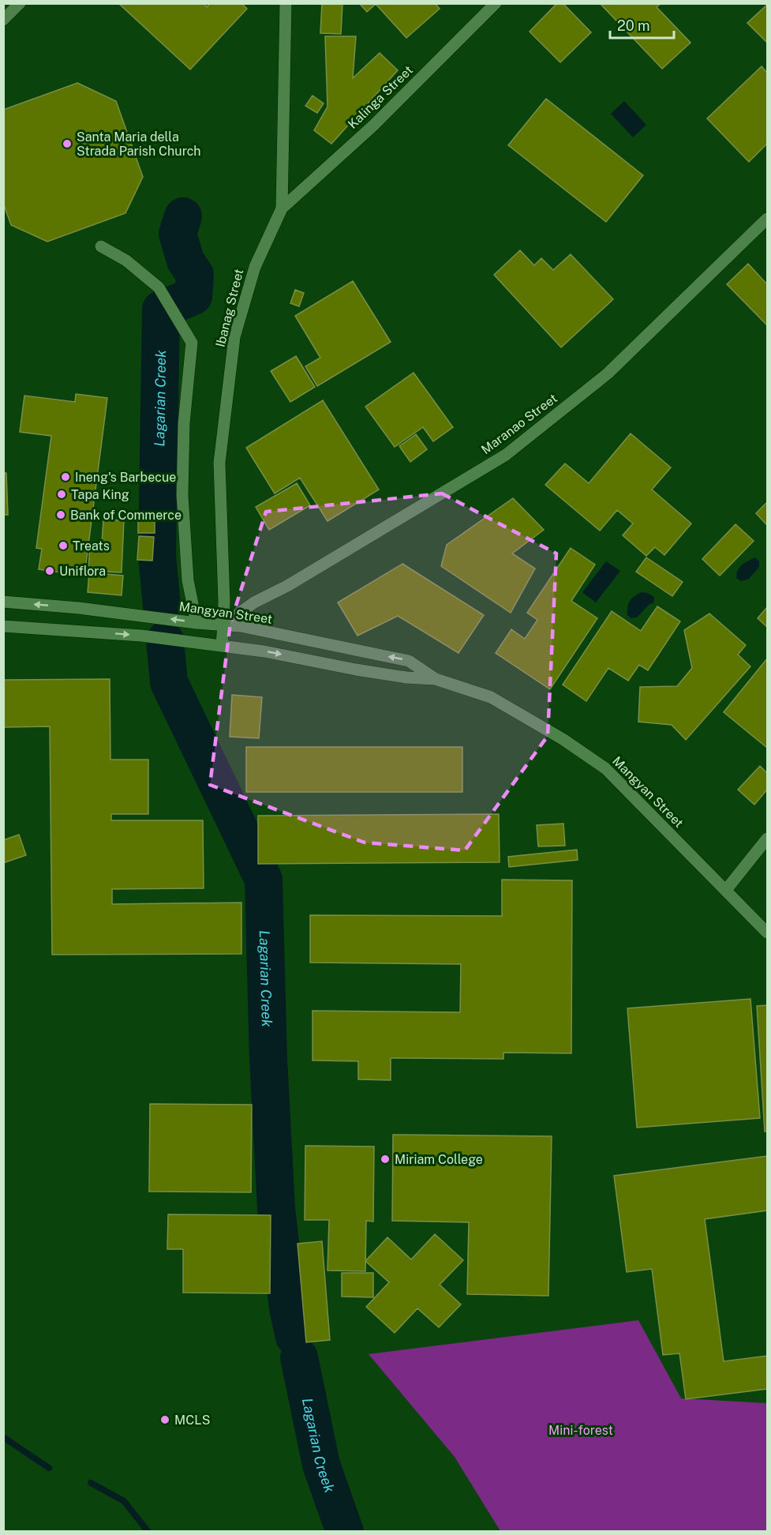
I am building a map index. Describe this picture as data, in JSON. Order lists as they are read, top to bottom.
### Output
{
  "streets": {
    "street": [
      "Kalinga Street",
      "Ibanag Street",
      "Maranao Street",
      "Mangyan Street"
    ]
  },
  "crossings": [
    ["Kalinga Street", "Ibanag Street"],
    ["Ibanag Street", "Maranao Street"],
    ["Ibanag Street", "Mangyan Street"],
    ["Maranao Street", "Mangyan Street"]
  ],
  "water": ["Lagarian Creek"],
  "parks": ["Mini-forest"],
  "places": [
    "Santa Maria della Strada Parish Church",
    "Ineng's Barbecue",
    "Tapa King",
    "Bank of Commerce",
    "Treats",
    "Uniflora",
    "Miriam College",
    "MCLS"
  ],
  "scale_bar": "20 m"
}
